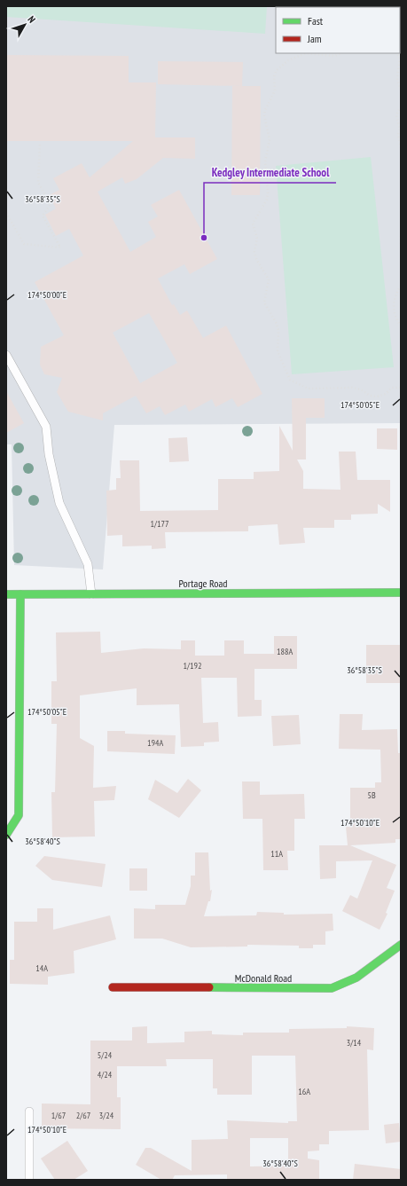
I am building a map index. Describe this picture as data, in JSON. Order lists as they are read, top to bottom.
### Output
{
  "streets": {
    "street": ["Portage Road", "McDonald Road"]
  },
  "places": ["Kedgley Intermediate School"],
  "house_numbers": [
    "1/177",
    "188A",
    "1/192",
    "194A",
    "5B",
    "11A",
    "14A",
    "3/14",
    "5/24",
    "4/24",
    "16A",
    "1/67",
    "2/67",
    "3/24"
  ],
  "legend": ["Fast", "Jam"],
  "north": "top right",
  "coordinates": [
    "36°58'35\"S",
    "174°50'00\"E",
    "174°50'05\"E",
    "174°50'10\"E",
    "36°58'40\"S"
  ]
}
